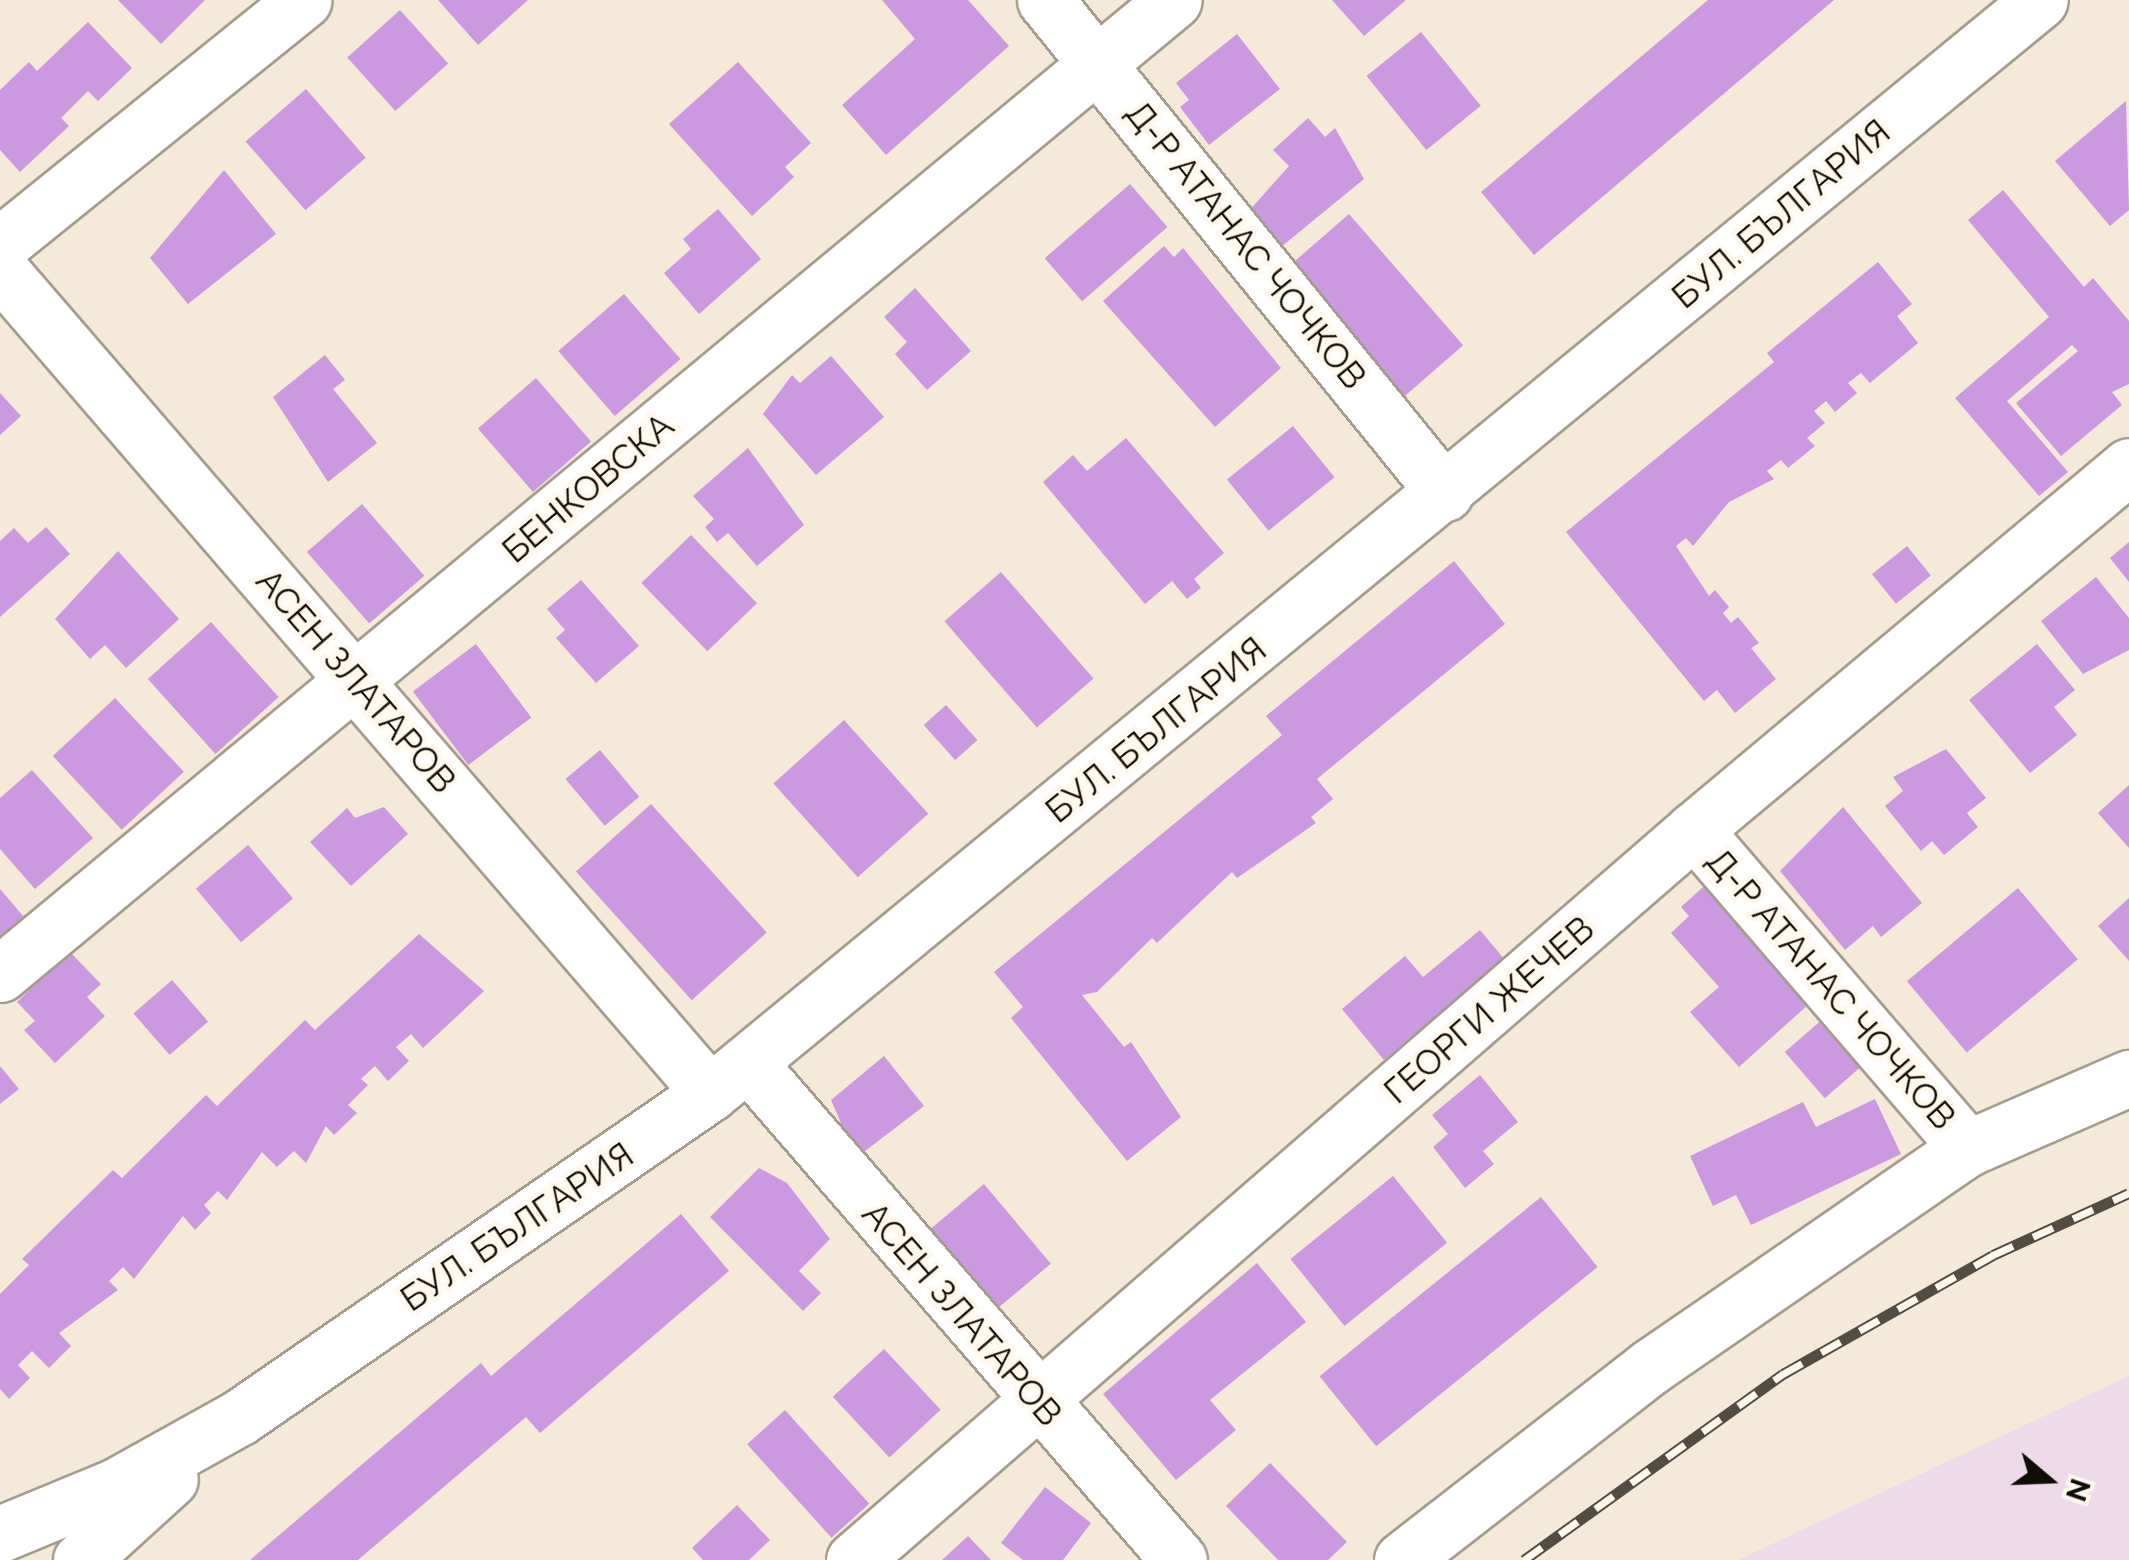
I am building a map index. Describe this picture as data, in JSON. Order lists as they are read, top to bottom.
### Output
{
  "streets": {
    "street": [
      "БУЛ. БЪЛГАРИЯ",
      "Д-Р АТАНАС ЧОЧКОВ",
      "БЕНКОВСКА",
      "АСЕН ЗЛАТАРОВ",
      "ГЕОРГИ ЖЕЧЕВ"
    ]
  },
  "crossings": [
    ["БУЛ. БЪЛГАРИЯ", "Д-Р АТАНАС ЧОЧКОВ"],
    ["БУЛ. БЪЛГАРИЯ", "АСЕН ЗЛАТАРОВ"],
    ["Д-Р АТАНАС ЧОЧКОВ", "БЕНКОВСКА"],
    ["Д-Р АТАНАС ЧОЧКОВ", "ГЕОРГИ ЖЕЧЕВ"],
    ["БЕНКОВСКА", "АСЕН ЗЛАТАРОВ"],
    ["АСЕН ЗЛАТАРОВ", "ГЕОРГИ ЖЕЧЕВ"]
  ],
  "north": "right"
}
